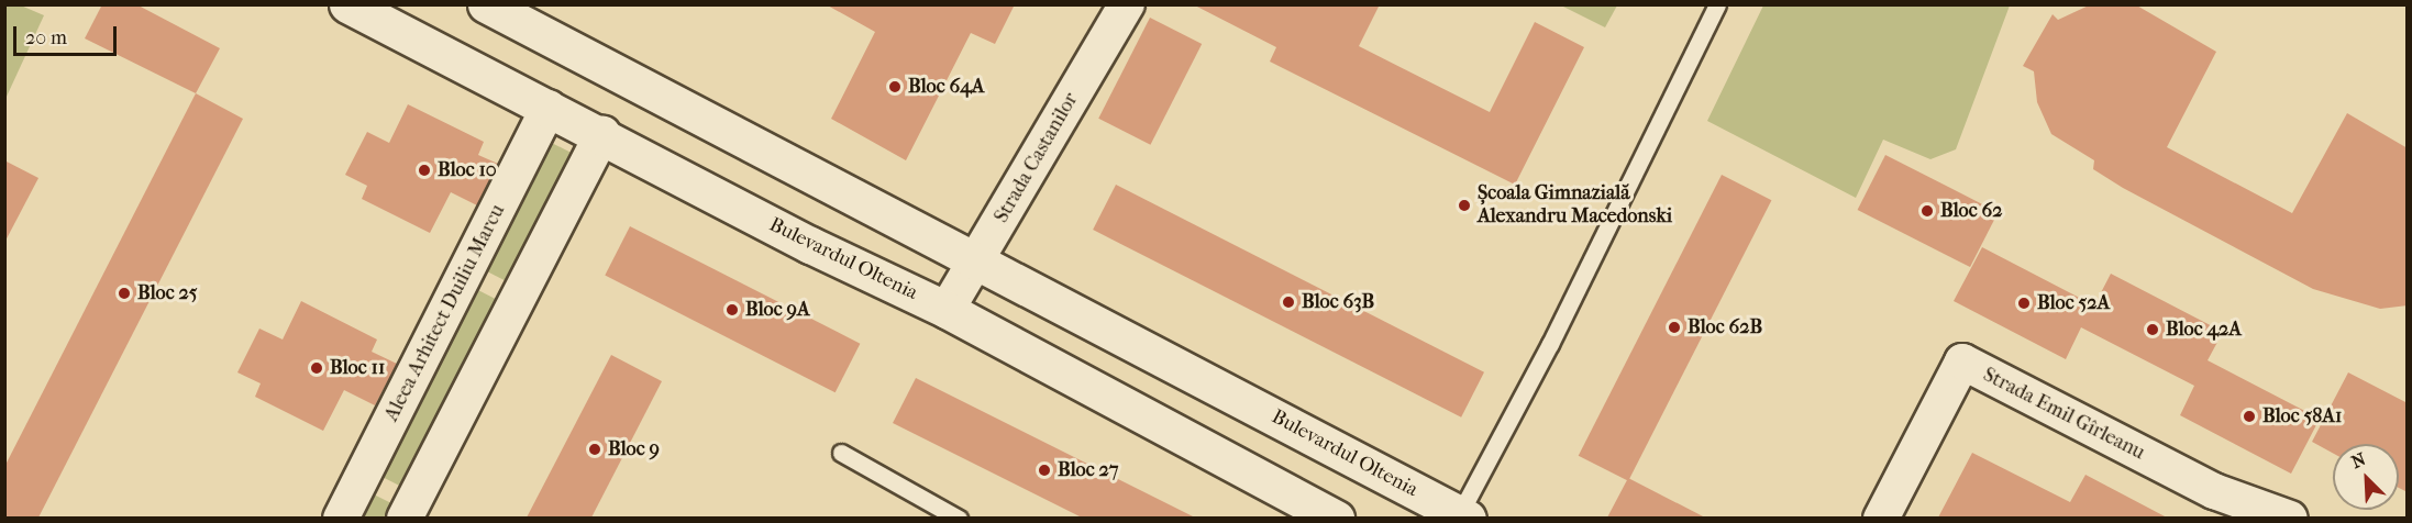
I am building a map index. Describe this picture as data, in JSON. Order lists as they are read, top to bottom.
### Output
{
  "streets": {
    "street": [
      "Strada Castanilor",
      "Bulevardul Oltenia",
      "Aleea Arhitect Duiliu Marcu",
      "Strada Emil Gîrleanu"
    ]
  },
  "crossings": [
    ["Strada Castanilor", "Bulevardul Oltenia"],
    ["Bulevardul Oltenia", "Aleea Arhitect Duiliu Marcu"]
  ],
  "places": [
    "Bloc 64A",
    "Bloc 10",
    "Școala Gimnazială Alexandru Macedonski",
    "Bloc 62",
    "Bloc 25",
    "Bloc 63B",
    "Bloc 52A",
    "Bloc 9A",
    "Bloc 62B",
    "Bloc 42A",
    "Bloc 11",
    "Bloc 58A1",
    "Bloc 9",
    "Bloc 27"
  ],
  "scale_bar": "20 m",
  "north": "top left"
}
